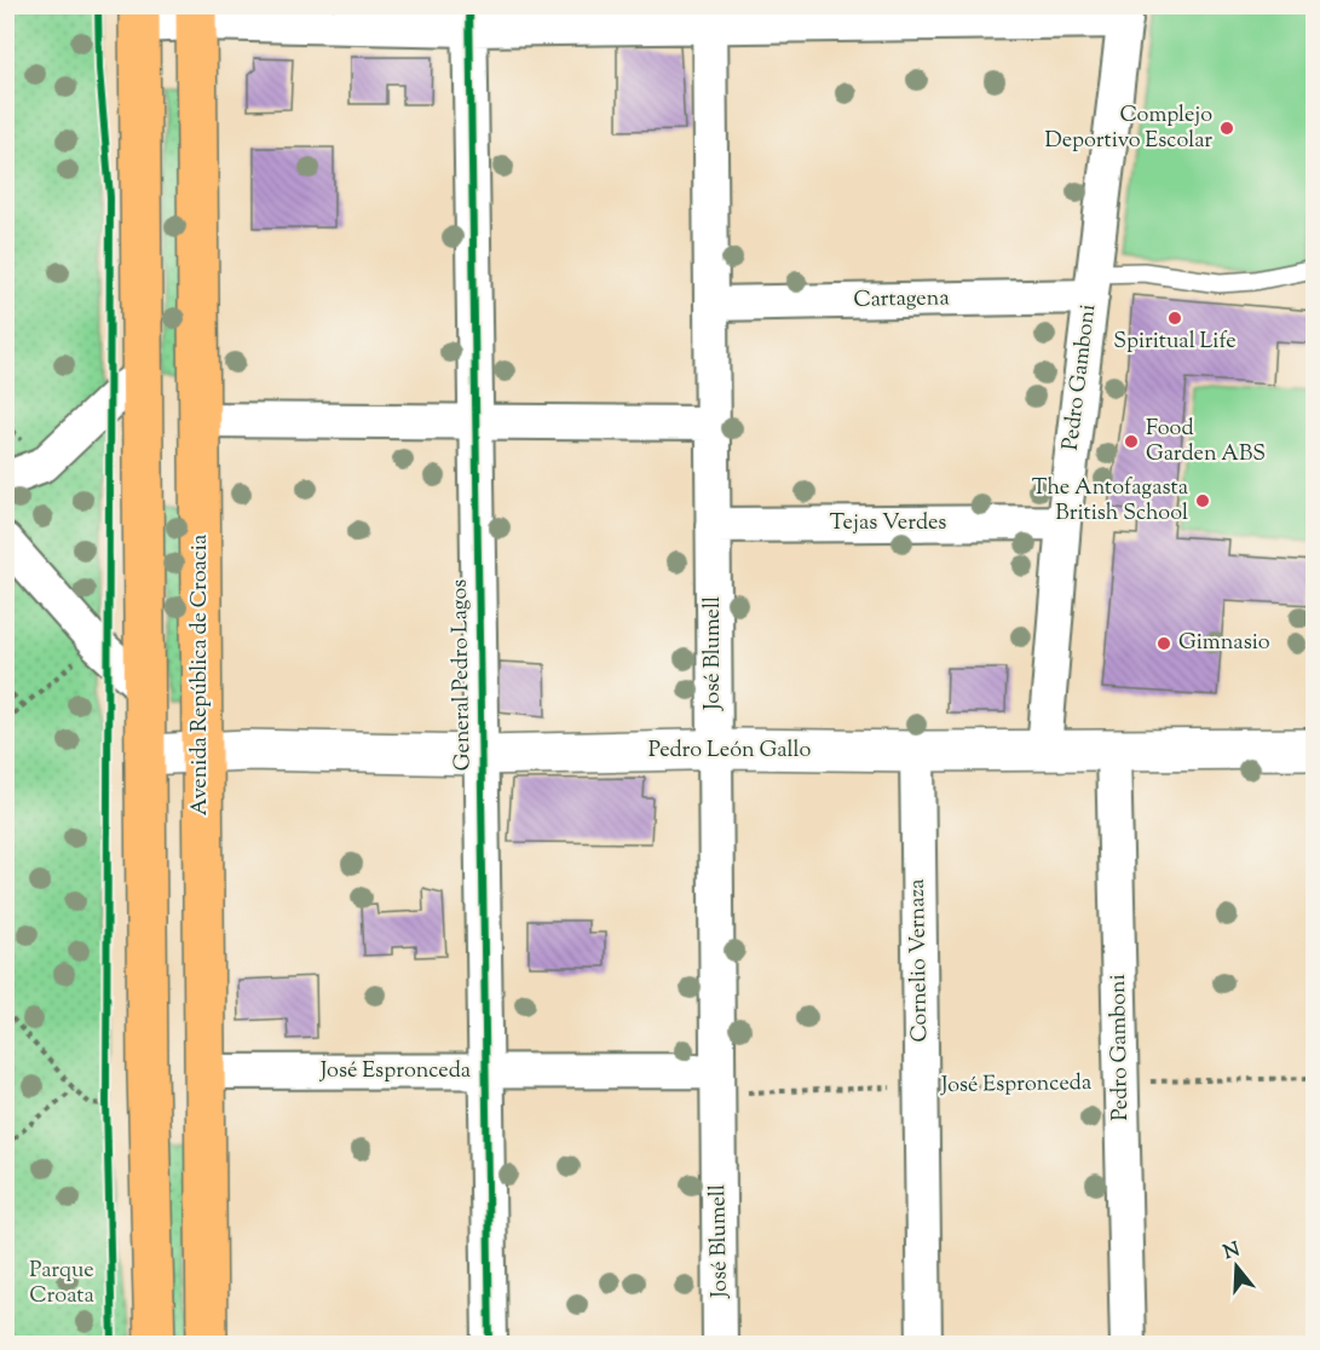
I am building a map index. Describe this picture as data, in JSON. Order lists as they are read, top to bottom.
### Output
{
  "streets": {
    "highway": ["Avenida República de Croacia"],
    "street": [
      "Cartagena",
      "Pedro Gamboni",
      "Tejas Verdes",
      "José Blumell",
      "General Pedro Lagos",
      "Pedro León Gallo",
      "Cornelio Vernaza",
      "José Espronceda"
    ]
  },
  "crossings": [
    ["Cartagena", "Pedro Gamboni"],
    ["Cartagena", "José Blumell"],
    ["Pedro Gamboni", "Tejas Verdes"],
    ["Pedro Gamboni", "Pedro León Gallo"],
    ["Pedro Gamboni", "José Espronceda"],
    ["Tejas Verdes", "José Blumell"],
    ["José Blumell", "Pedro León Gallo"],
    ["José Blumell", "José Espronceda"],
    ["Avenida República de Croacia", "Pedro León Gallo"],
    ["Avenida República de Croacia", "José Espronceda"],
    ["General Pedro Lagos", "Pedro León Gallo"],
    ["General Pedro Lagos", "José Espronceda"],
    ["Pedro León Gallo", "Cornelio Vernaza"],
    ["Cornelio Vernaza", "José Espronceda"]
  ],
  "parks": ["Parque Croata"],
  "places": [
    "Complejo Deportivo Escolar",
    "Spiritual Life",
    "Food Garden ABS",
    "The Antofagasta British School",
    "Gimnasio"
  ],
  "north": "top"
}
